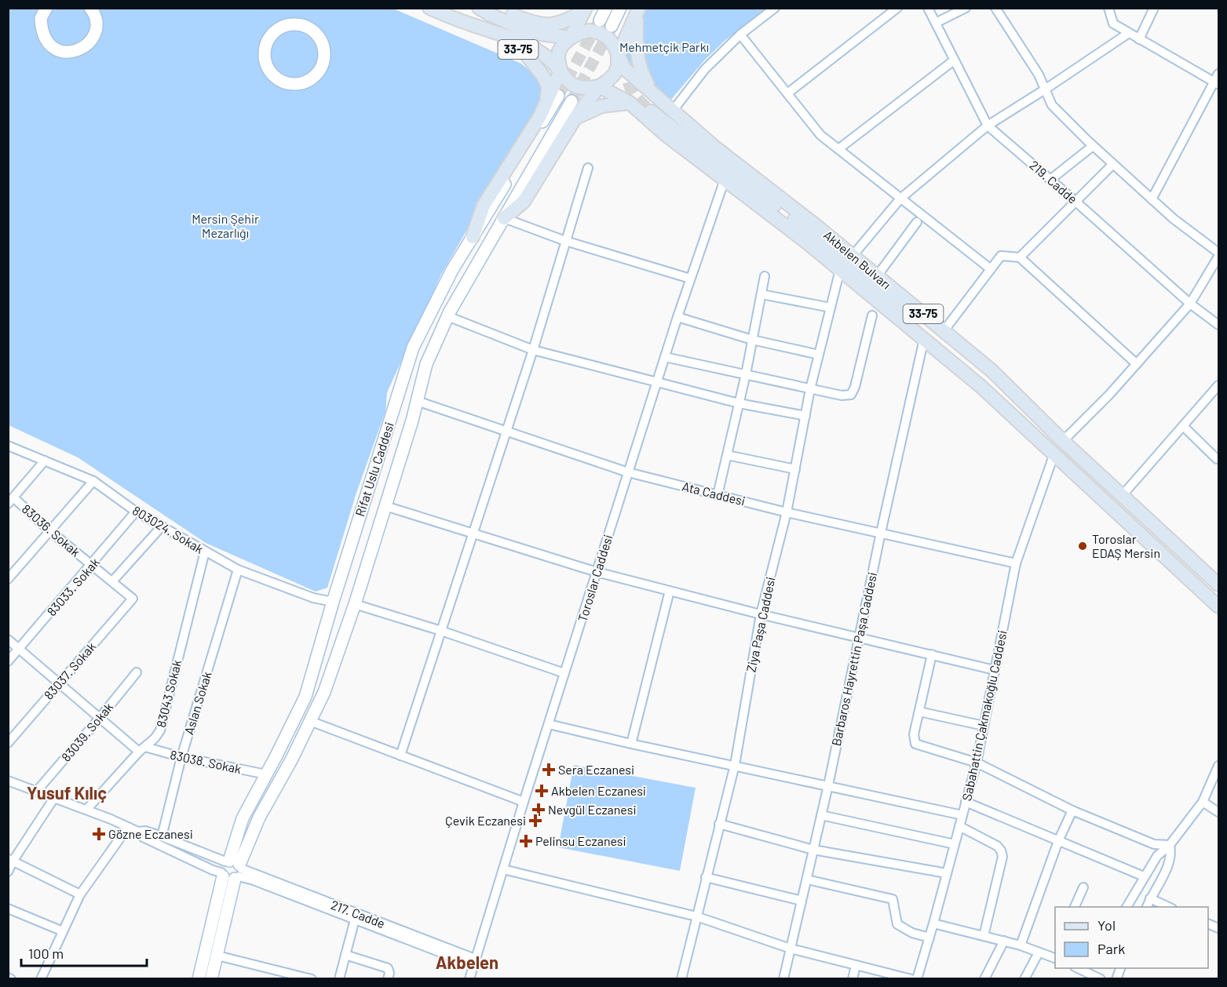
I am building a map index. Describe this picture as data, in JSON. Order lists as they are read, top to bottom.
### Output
{
  "streets": {
    "main road": ["33-75", "Akbelen Bulvarı", "Rifat Uslu Caddesi"],
    "street": [
      "219. Cadde",
      "Ata Caddesi",
      "803024. Sokak",
      "83036. Sokak",
      "Toroslar Caddesi",
      "83033. Sokak",
      "Ziya Paşa Caddesi",
      "Barbaros Hayrettin Paşa Caddesi",
      "83037. Sokak",
      "83043 Sokak",
      "Aslan Sokak",
      "Sabahattin Çakmakoğlu Caddesi",
      "83039. Sokak",
      "83038. Sokak",
      "217. Cadde"
    ]
  },
  "crossings": [
    ["33-75", "Akbelen Bulvarı"],
    ["Akbelen Bulvarı", "Toroslar Caddesi"],
    ["Akbelen Bulvarı", "Ziya Paşa Caddesi"],
    ["Akbelen Bulvarı", "Barbaros Hayrettin Paşa Caddesi"],
    ["Akbelen Bulvarı", "Sabahattin Çakmakoğlu Caddesi"],
    ["Rifat Uslu Caddesi", "Ata Caddesi"],
    ["Rifat Uslu Caddesi", "803024. Sokak"],
    ["Rifat Uslu Caddesi", "83038. Sokak"],
    ["Rifat Uslu Caddesi", "217. Cadde"],
    ["Ata Caddesi", "Toroslar Caddesi"],
    ["Ata Caddesi", "Ziya Paşa Caddesi"],
    ["Ata Caddesi", "Barbaros Hayrettin Paşa Caddesi"],
    ["Ata Caddesi", "Sabahattin Çakmakoğlu Caddesi"],
    ["803024. Sokak", "83033. Sokak"],
    ["803024. Sokak", "83043 Sokak"],
    ["803024. Sokak", "Aslan Sokak"],
    ["83036. Sokak", "83033. Sokak"],
    ["83036. Sokak", "83037. Sokak"],
    ["Toroslar Caddesi", "217. Cadde"],
    ["83043 Sokak", "83038. Sokak"],
    ["83043 Sokak", "217. Cadde"],
    ["Aslan Sokak", "83038. Sokak"],
    ["Aslan Sokak", "217. Cadde"],
    ["83039. Sokak", "217. Cadde"]
  ],
  "districts": ["Yusuf Kılıç", "Akbelen"],
  "parks": ["Mehmetçik Parkı", "Mersin Şehir Mezarlığı"],
  "places": {
    "other": ["Toroslar EDAŞ Mersin"],
    "health": [
      "Sera Eczanesi",
      "Akbelen Eczanesi",
      "Nevgül Eczanesi",
      "Çevik Eczanesi",
      "Gözne Eczanesi",
      "Pelinsu Eczanesi"
    ]
  },
  "legend": ["Yol", "Park"],
  "scale_bar": "100 m"
}
